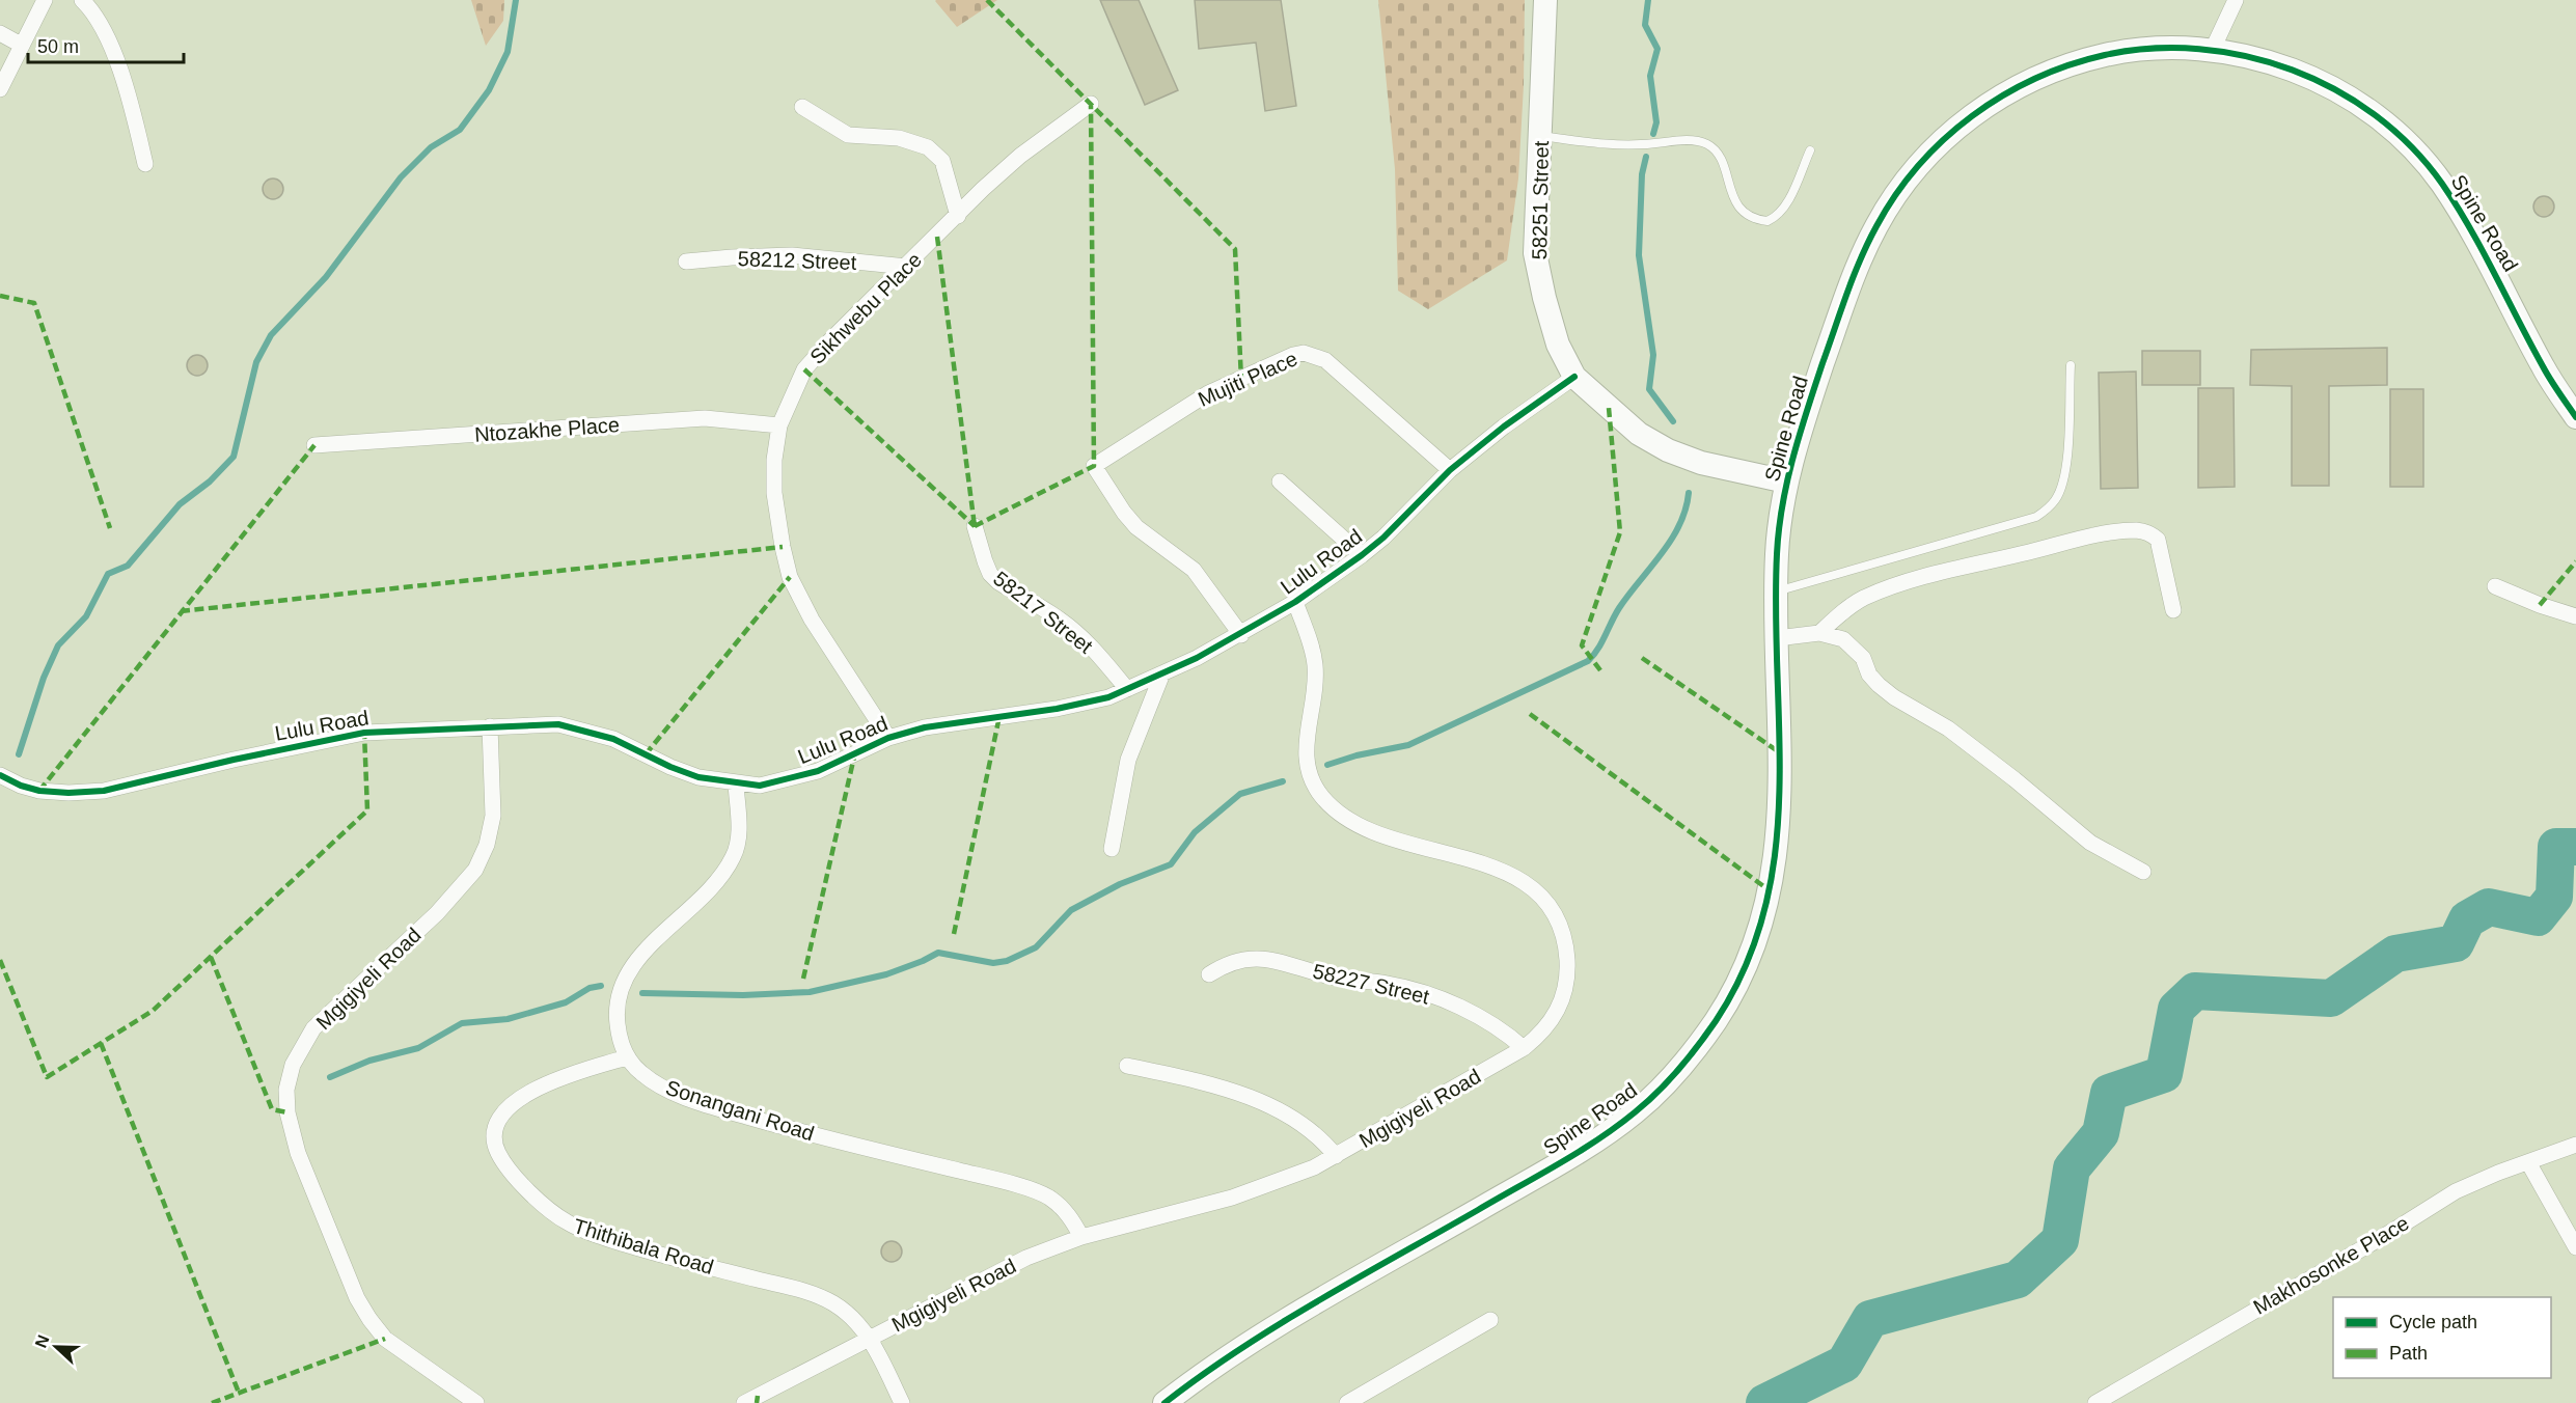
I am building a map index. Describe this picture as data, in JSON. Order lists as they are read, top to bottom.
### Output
{
  "streets": {
    "street": [
      "58251 Street",
      "Spine Road",
      "58212 Street",
      "Sikhwebu Place",
      "Mujiti Place",
      "Ntozakhe Place",
      "Lulu Road",
      "58217 Street",
      "Mgigiyeli Road",
      "58227 Street",
      "Sonangani Road",
      "Thithibala Road",
      "Makhosonke Place"
    ]
  },
  "crossings": [
    ["58251 Street", "Spine Road"],
    ["58251 Street", "Lulu Road"],
    ["58212 Street", "Sikhwebu Place"],
    ["Sikhwebu Place", "Ntozakhe Place"],
    ["Sikhwebu Place", "Lulu Road"],
    ["Mujiti Place", "Lulu Road"],
    ["Lulu Road", "58217 Street"],
    ["Lulu Road", "Mgigiyeli Road"],
    ["Mgigiyeli Road", "58227 Street"],
    ["Mgigiyeli Road", "Sonangani Road"],
    ["Mgigiyeli Road", "Thithibala Road"],
    ["Sonangani Road", "Thithibala Road"]
  ],
  "legend": ["Cycle path", "Path"],
  "scale_bar": "50 m",
  "north": "left"
}
